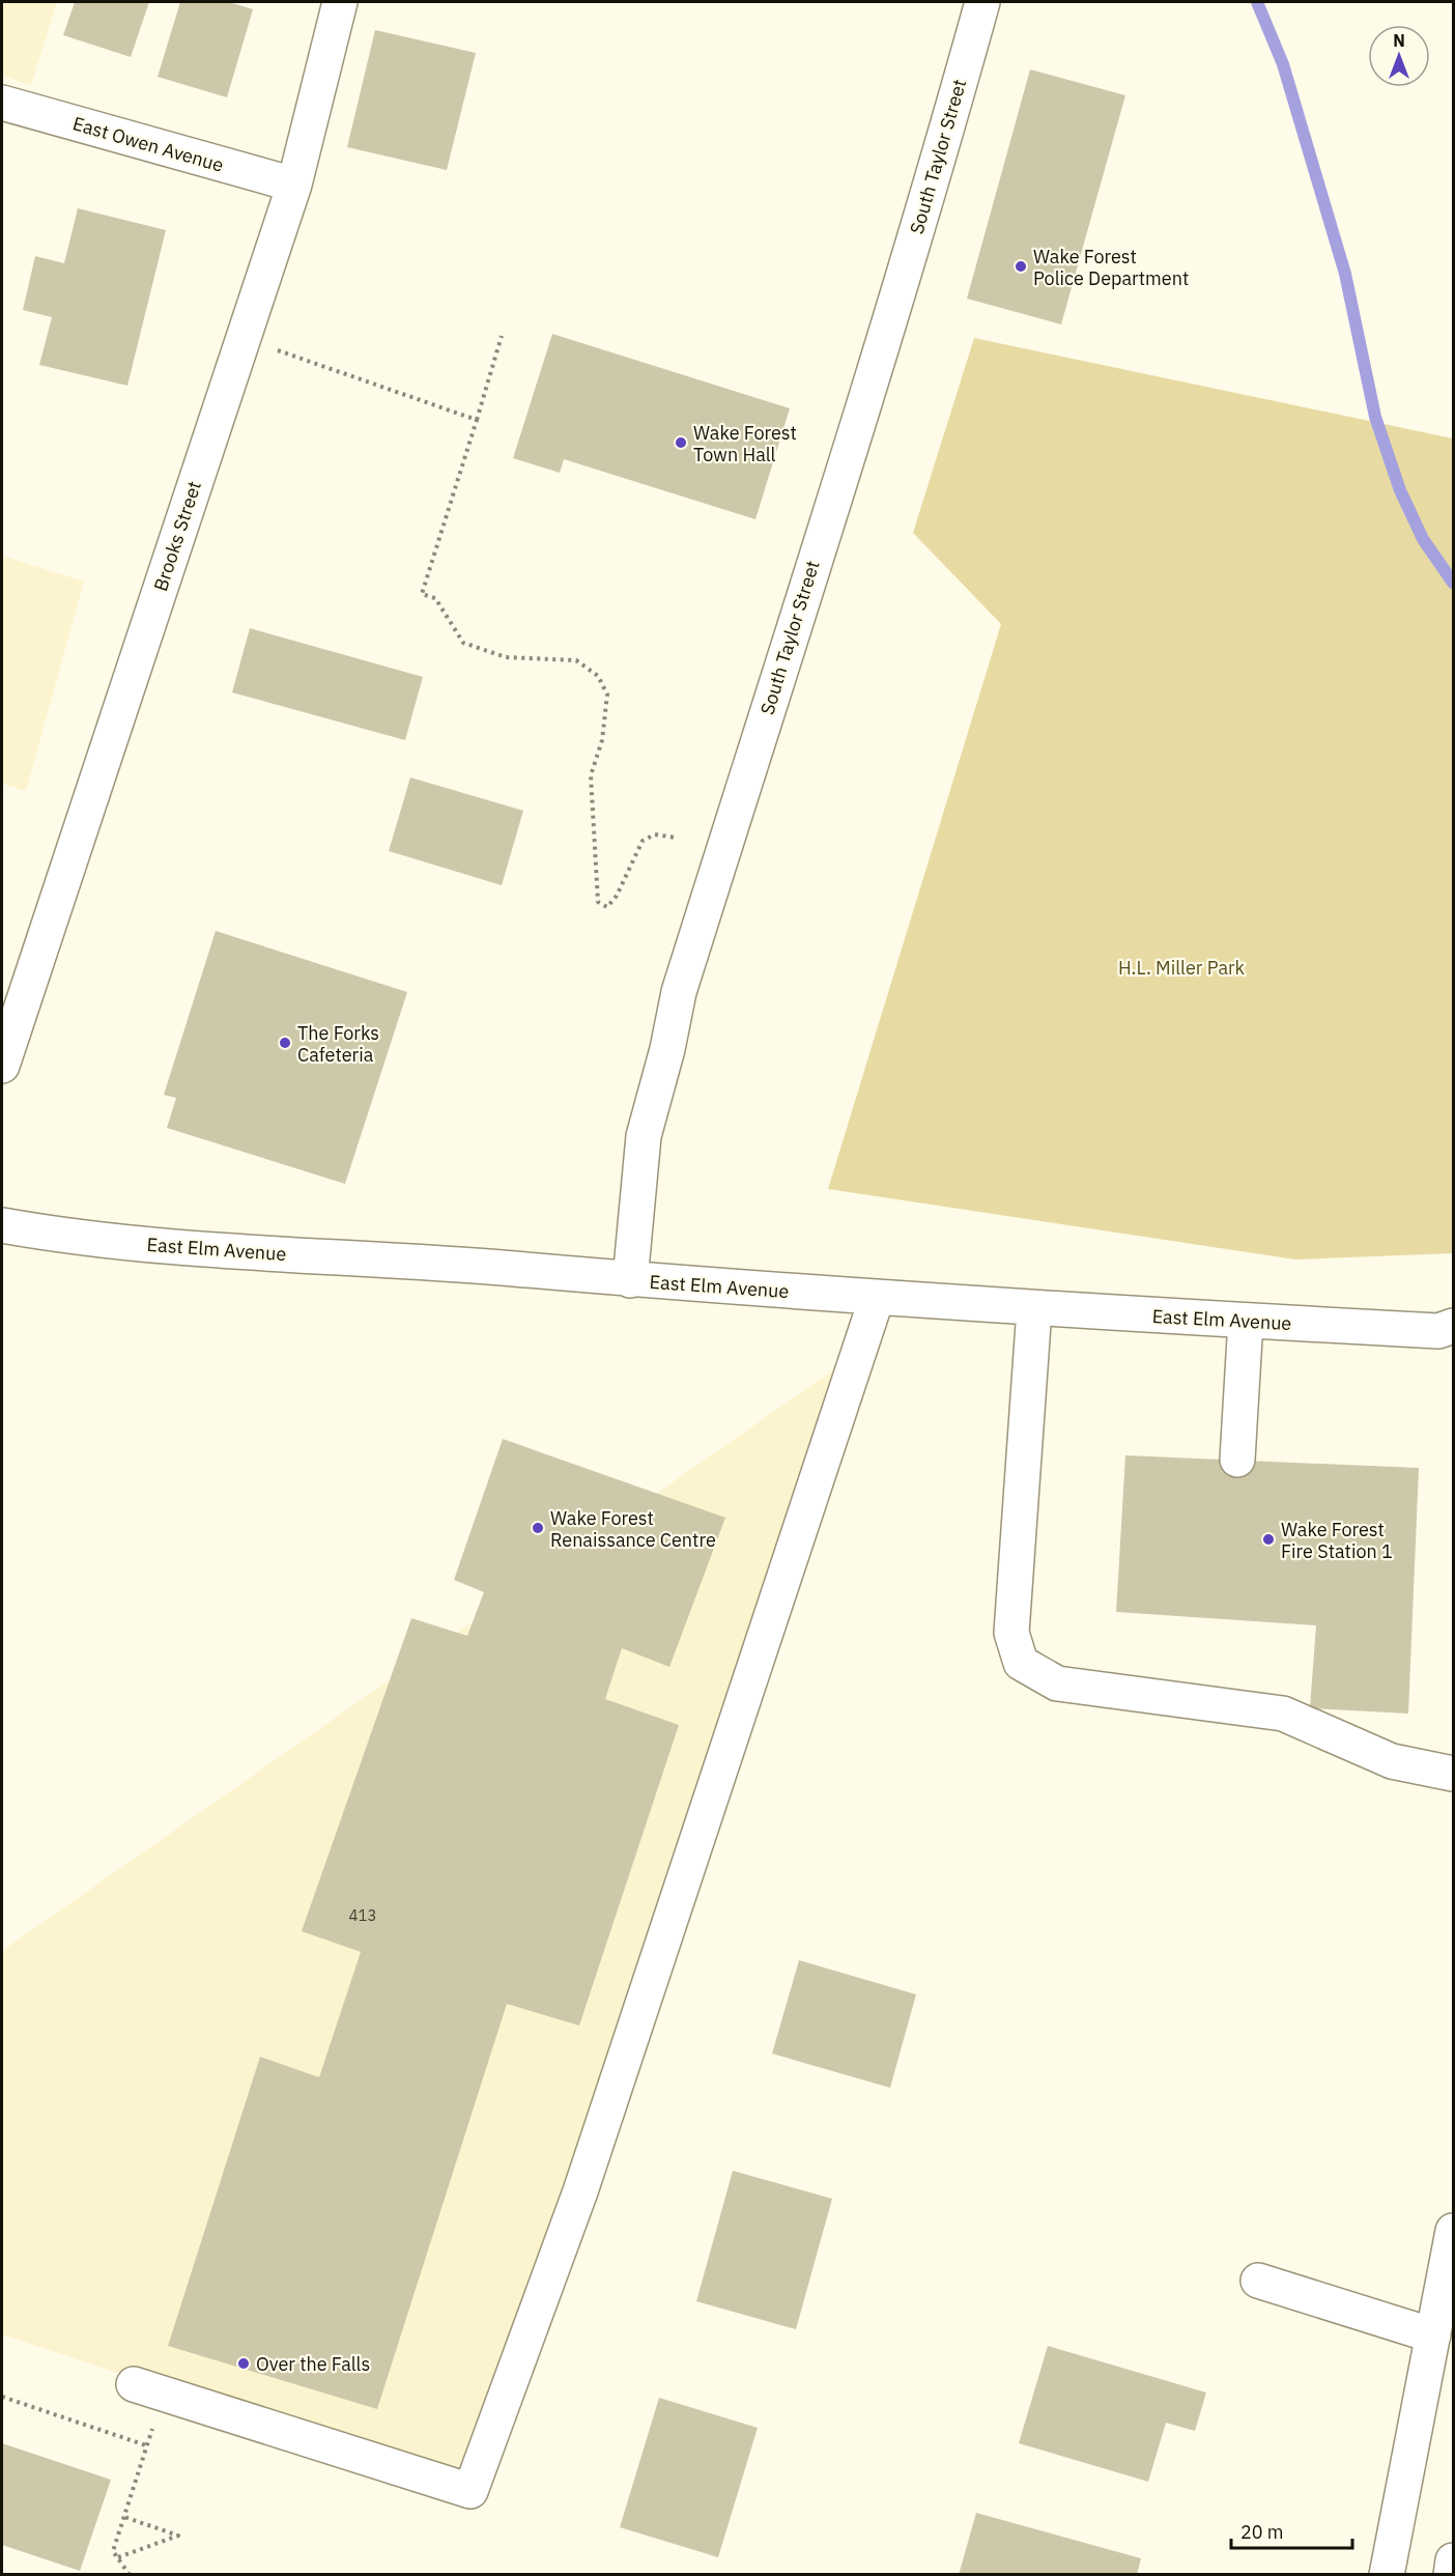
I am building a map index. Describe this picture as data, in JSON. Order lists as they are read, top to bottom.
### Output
{
  "streets": {
    "street": [
      "East Owen Avenue",
      "South Taylor Street",
      "Brooks Street",
      "East Elm Avenue"
    ]
  },
  "crossings": [
    ["East Owen Avenue", "Brooks Street"],
    ["South Taylor Street", "East Elm Avenue"]
  ],
  "parks": ["H.L. Miller Park"],
  "places": [
    "Wake Forest Police Department",
    "Wake Forest Town Hall",
    "The Forks Cafeteria",
    "Wake Forest Renaissance Centre",
    "Wake Forest Fire Station 1",
    "Over the Falls"
  ],
  "house_numbers": ["413"],
  "scale_bar": "20 m",
  "north": "top"
}
